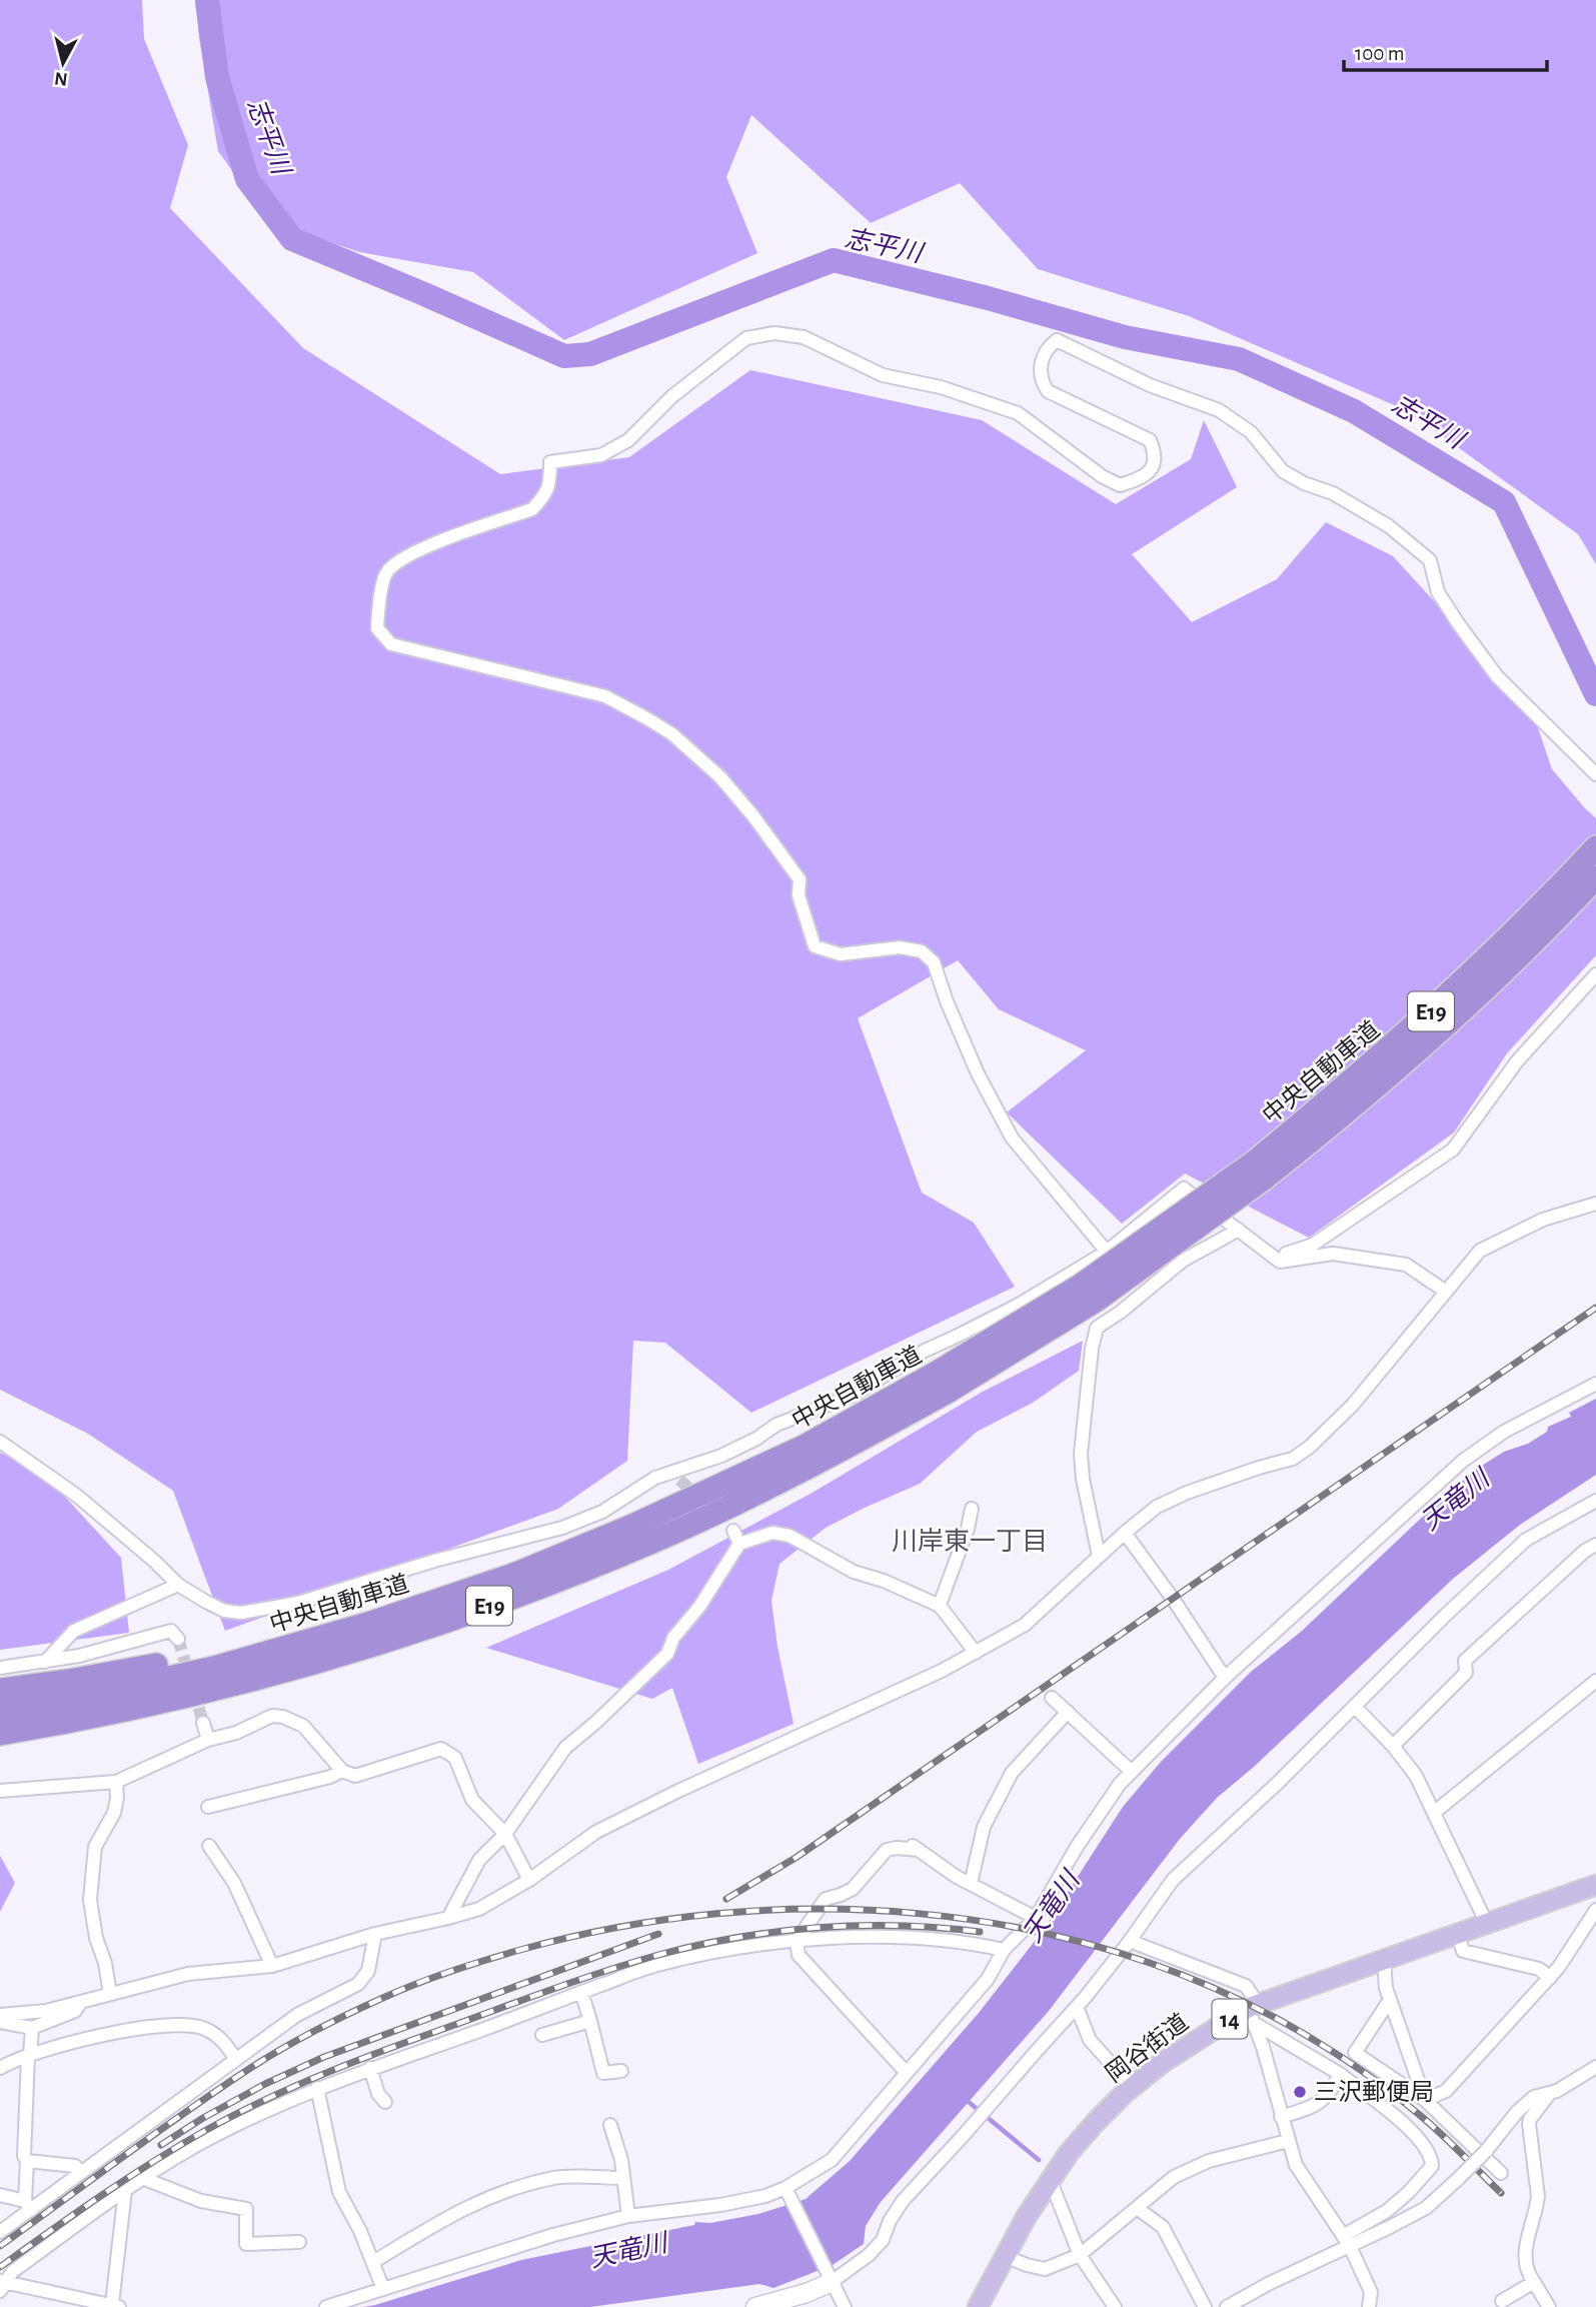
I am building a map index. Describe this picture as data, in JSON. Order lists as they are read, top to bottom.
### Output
{
  "streets": {
    "highway": ["E19", "中央自動車道"],
    "main road": ["14", "岡谷街道"]
  },
  "districts": ["川岸東一丁目"],
  "water": ["志平川", "天竜川"],
  "places": ["三沢郵便局"],
  "scale_bar": "100 m",
  "north": "bottom"
}
